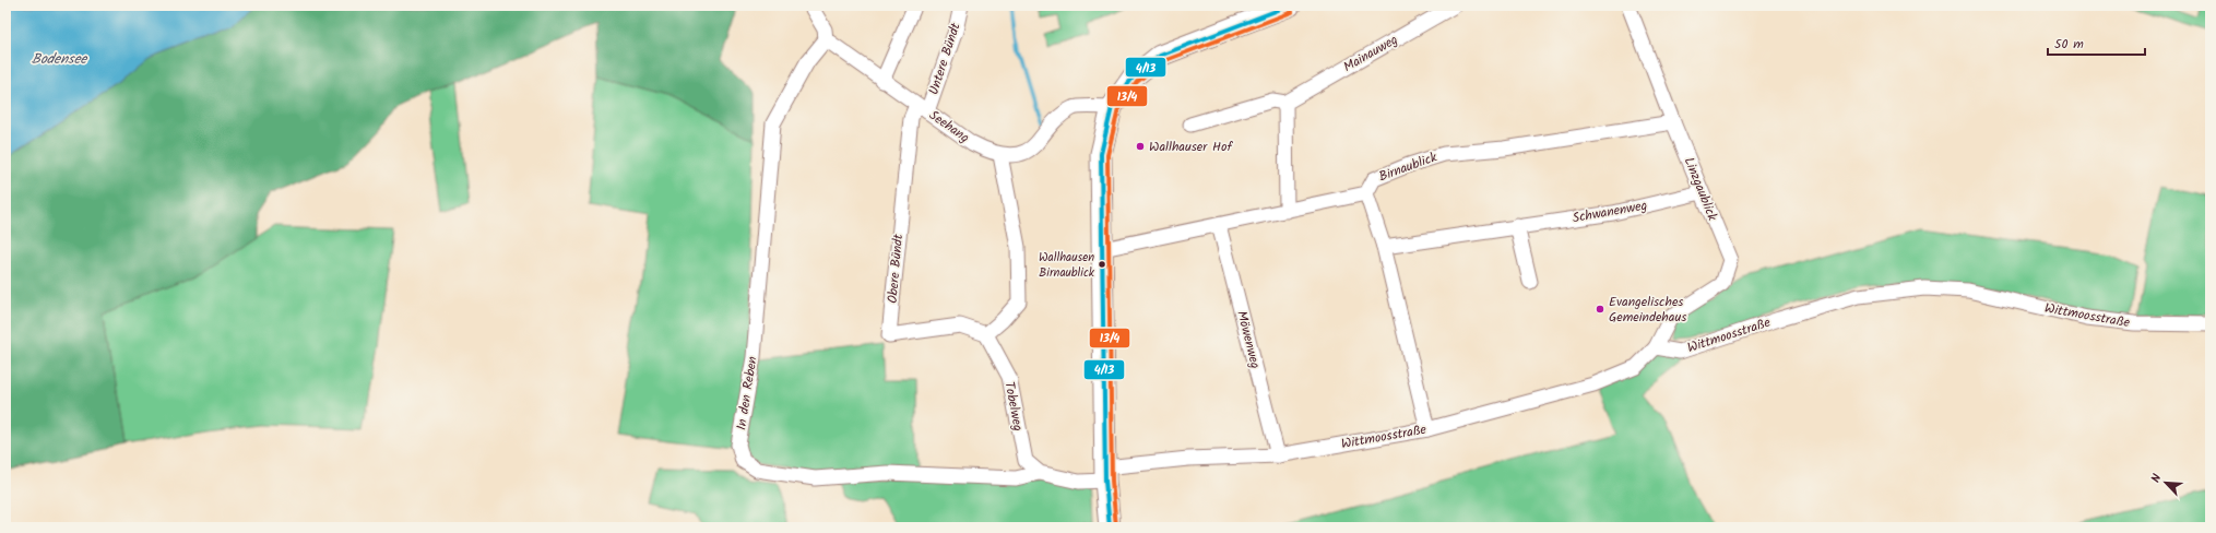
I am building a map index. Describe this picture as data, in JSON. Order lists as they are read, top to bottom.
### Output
{
  "streets": {
    "street": [
      "Mainauweg",
      "Untere Bündt",
      "Seehang",
      "Birnaublick",
      "Linzgaublick",
      "Schwanenweg",
      "Obere Bündt",
      "Wittmoosstraße",
      "Möwenweg",
      "In den Reben",
      "Tobelweg"
    ]
  },
  "crossings": [
    ["Untere Bündt", "Seehang"],
    ["Untere Bündt", "Obere Bündt"],
    ["Seehang", "Obere Bündt"],
    ["Seehang", "In den Reben"],
    ["Birnaublick", "Linzgaublick"],
    ["Birnaublick", "Möwenweg"],
    ["Linzgaublick", "Schwanenweg"],
    ["Linzgaublick", "Wittmoosstraße"],
    ["Obere Bündt", "Tobelweg"],
    ["Wittmoosstraße", "Möwenweg"],
    ["In den Reben", "Tobelweg"]
  ],
  "water": ["Bodensee"],
  "places": ["Wallhauser Hof", "Wallhausen Birnaublick", "Evangelisches Gemeindehaus"],
  "lines": ["transit line 4/13", "transit line 13/4"],
  "scale_bar": "50 m",
  "north": "top left"
}
